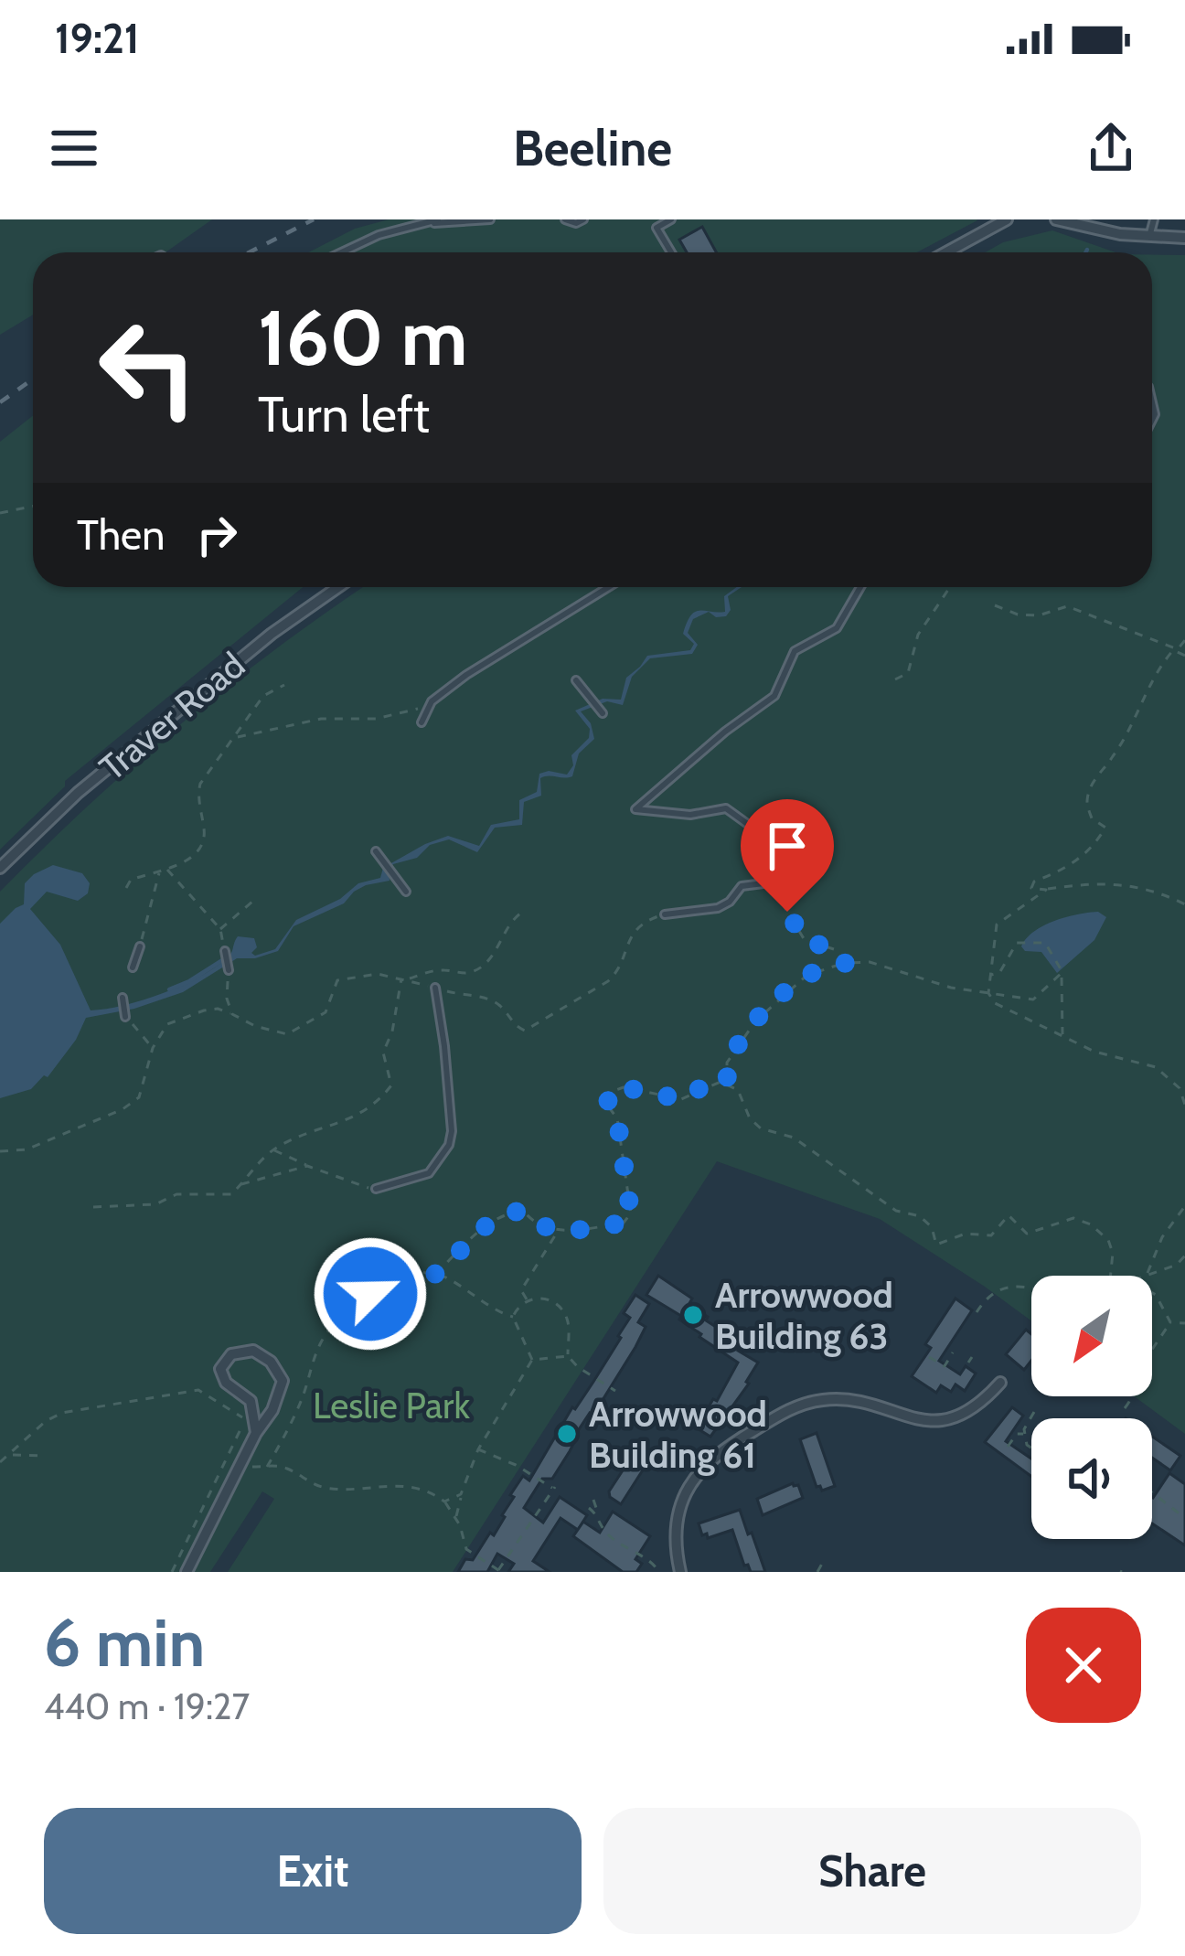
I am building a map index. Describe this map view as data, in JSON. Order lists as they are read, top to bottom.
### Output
{
  "streets": {
    "street": ["Traver Road"]
  },
  "parks": ["Leslie Park"],
  "places": ["Arrowwood Building 63", "Arrowwood Building 61"],
  "north": "bottom left",
  "page": {
    "status": "19:21",
    "header": "Beeline",
    "turn": ["160 m", "Turn left"],
    "then": "Then",
    "heading": ["6 min", "440 m · 19:27"],
    "buttons": ["Exit", "Share"]
  }
}
